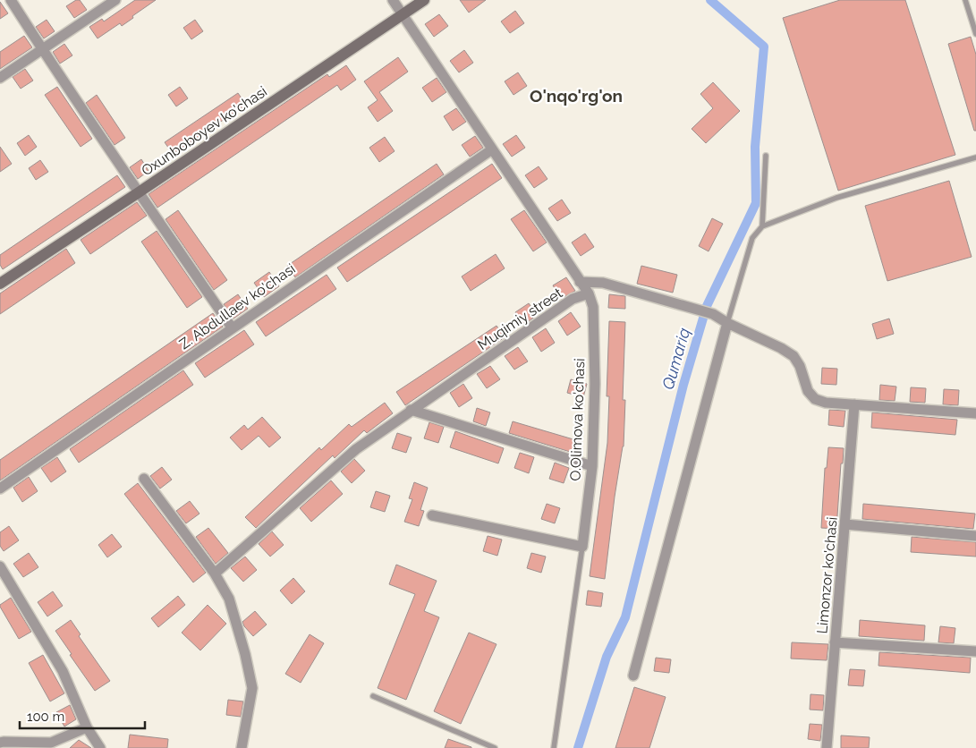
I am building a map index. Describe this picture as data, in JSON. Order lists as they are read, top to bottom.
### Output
{
  "streets": {
    "main road": ["Oxunboboyev ko'chasi"],
    "street": [
      "Z. Abdullaev ko'chasi",
      "Muqimiy street",
      "O.Olimova ko'chasi",
      "Limonzor ko'chasi"
    ]
  },
  "crossings": [
    ["Oxunboboyev ko'chasi", "Muqimiy street"],
    ["Z. Abdullaev ko'chasi", "Muqimiy street"],
    ["Muqimiy street", "O.Olimova ko'chasi"]
  ],
  "districts": ["O'nqo'rg'on"],
  "water": ["Qumariq"],
  "scale_bar": "100 m"
}
